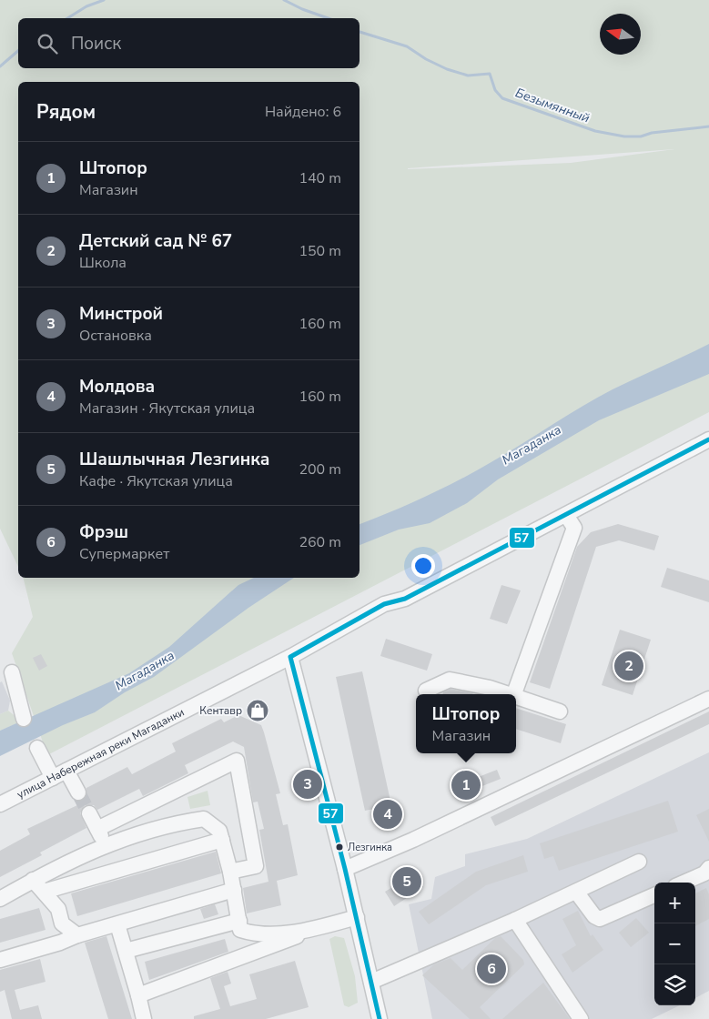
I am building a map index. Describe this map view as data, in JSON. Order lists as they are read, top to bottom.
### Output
{
  "streets": {
    "street": ["улица Набережная реки Магаданки"]
  },
  "water": ["Безымянный", "Магаданка"],
  "places": {
    "shop": ["Кентавр"],
    "other": ["Лезгинка"]
  },
  "lines": ["transit line 57"],
  "north": "left",
  "page": {
    "search": "Поиск",
    "heading": ["Рядом", "Найдено: 6"],
    "list": [
      {
        "mark": "1",
        "name": "Штопор",
        "note": "Магазин",
        "value": "140 m"
      },
      {
        "mark": "2",
        "name": "Детский сад № 67",
        "note": "Школа",
        "value": "150 m"
      },
      {
        "mark": "3",
        "name": "Минстрой",
        "note": "Остановка",
        "value": "160 m"
      },
      {
        "mark": "4",
        "name": "Молдова",
        "note": "Магазин · Якутская улица",
        "value": "160 m"
      },
      {
        "mark": "5",
        "name": "Шашлычная Лезгинка",
        "note": "Кафе · Якутская улица",
        "value": "200 m"
      },
      {
        "mark": "6",
        "name": "Фрэш",
        "note": "Супермаркет",
        "value": "260 m"
      }
    ],
    "pins": [
      "2",
      "3",
      "1",
      "4",
      "5",
      "6"
    ],
    "popup": ["Штопор", "Магазин"],
    "map_buttons": ["+", "−"]
  }
}
